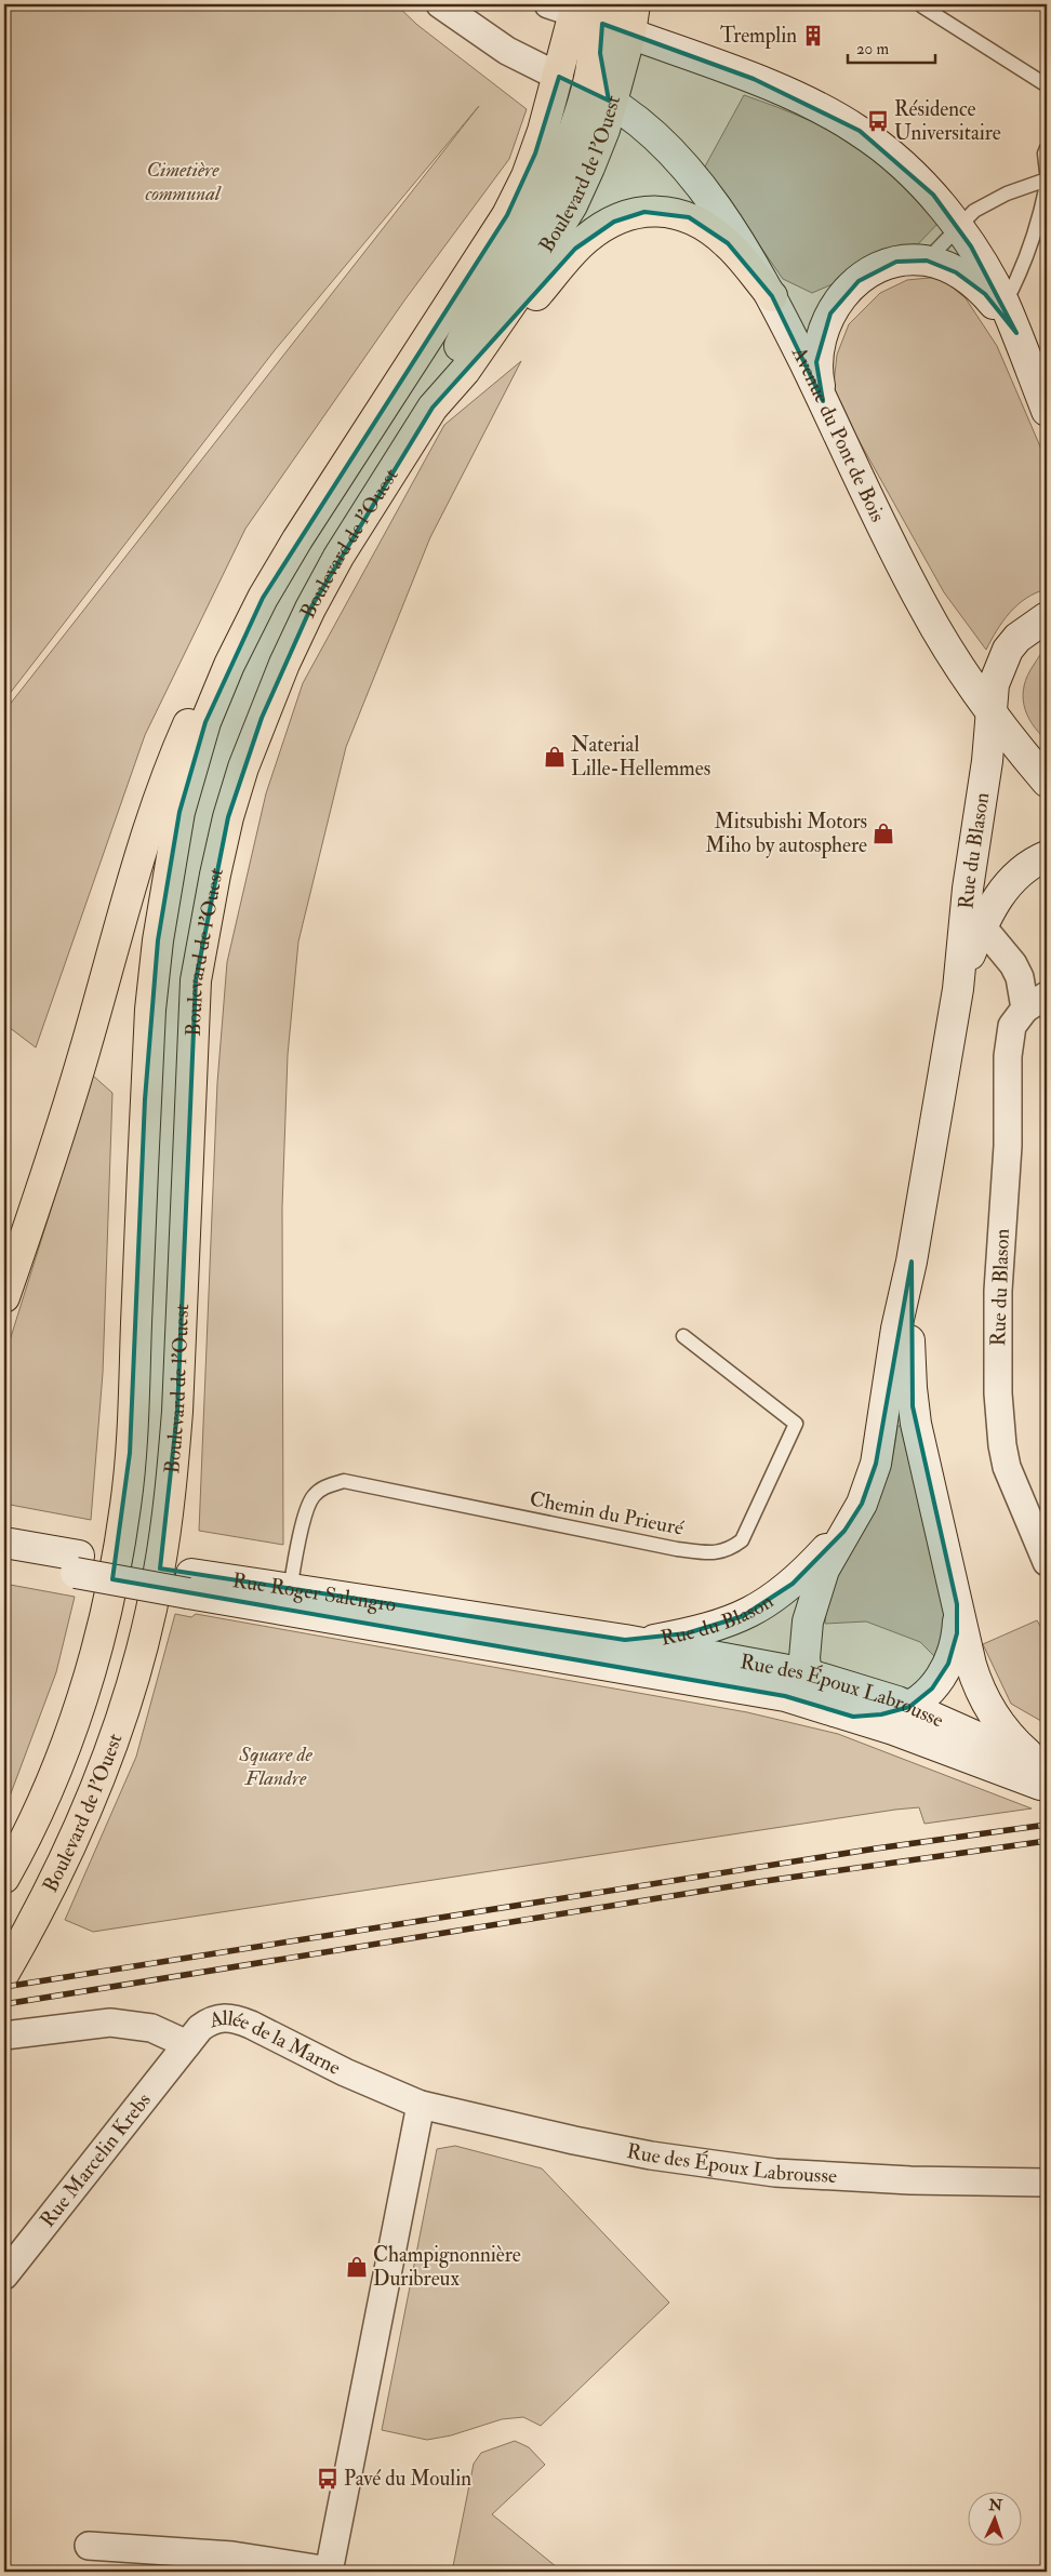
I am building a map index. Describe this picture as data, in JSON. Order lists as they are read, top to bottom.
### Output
{
  "streets": {
    "main road": [
      "Boulevard de l'Ouest",
      "Avenue du Pont de Bois",
      "Rue du Blason",
      "Rue Roger Salengro",
      "Rue des Époux Labrousse"
    ],
    "street": ["Allée de la Marne", "Rue Marcelin Krebs"],
    "lane": ["Chemin du Prieuré"]
  },
  "crossings": [
    ["Boulevard de l'Ouest", "Avenue du Pont de Bois"],
    ["Avenue du Pont de Bois", "Rue du Blason"],
    ["Rue du Blason", "Rue Roger Salengro"],
    ["Rue du Blason", "Rue des Époux Labrousse"],
    ["Chemin du Prieuré", "Rue Roger Salengro"],
    ["Rue Roger Salengro", "Rue des Époux Labrousse"],
    ["Rue des Époux Labrousse", "Allée de la Marne"],
    ["Allée de la Marne", "Rue Marcelin Krebs"]
  ],
  "parks": ["Cimetière communal", "Square de Flandre"],
  "places": {
    "building": ["Tremplin"],
    "bus stop": ["Résidence Universitaire", "Pavé du Moulin"],
    "shop": ["Naterial Lille-Hellemmes", "Mitsubishi Motors Miho by autosphere", "Champignonnière Duribreux"]
  },
  "scale_bar": "20 m",
  "north": "top"
}
